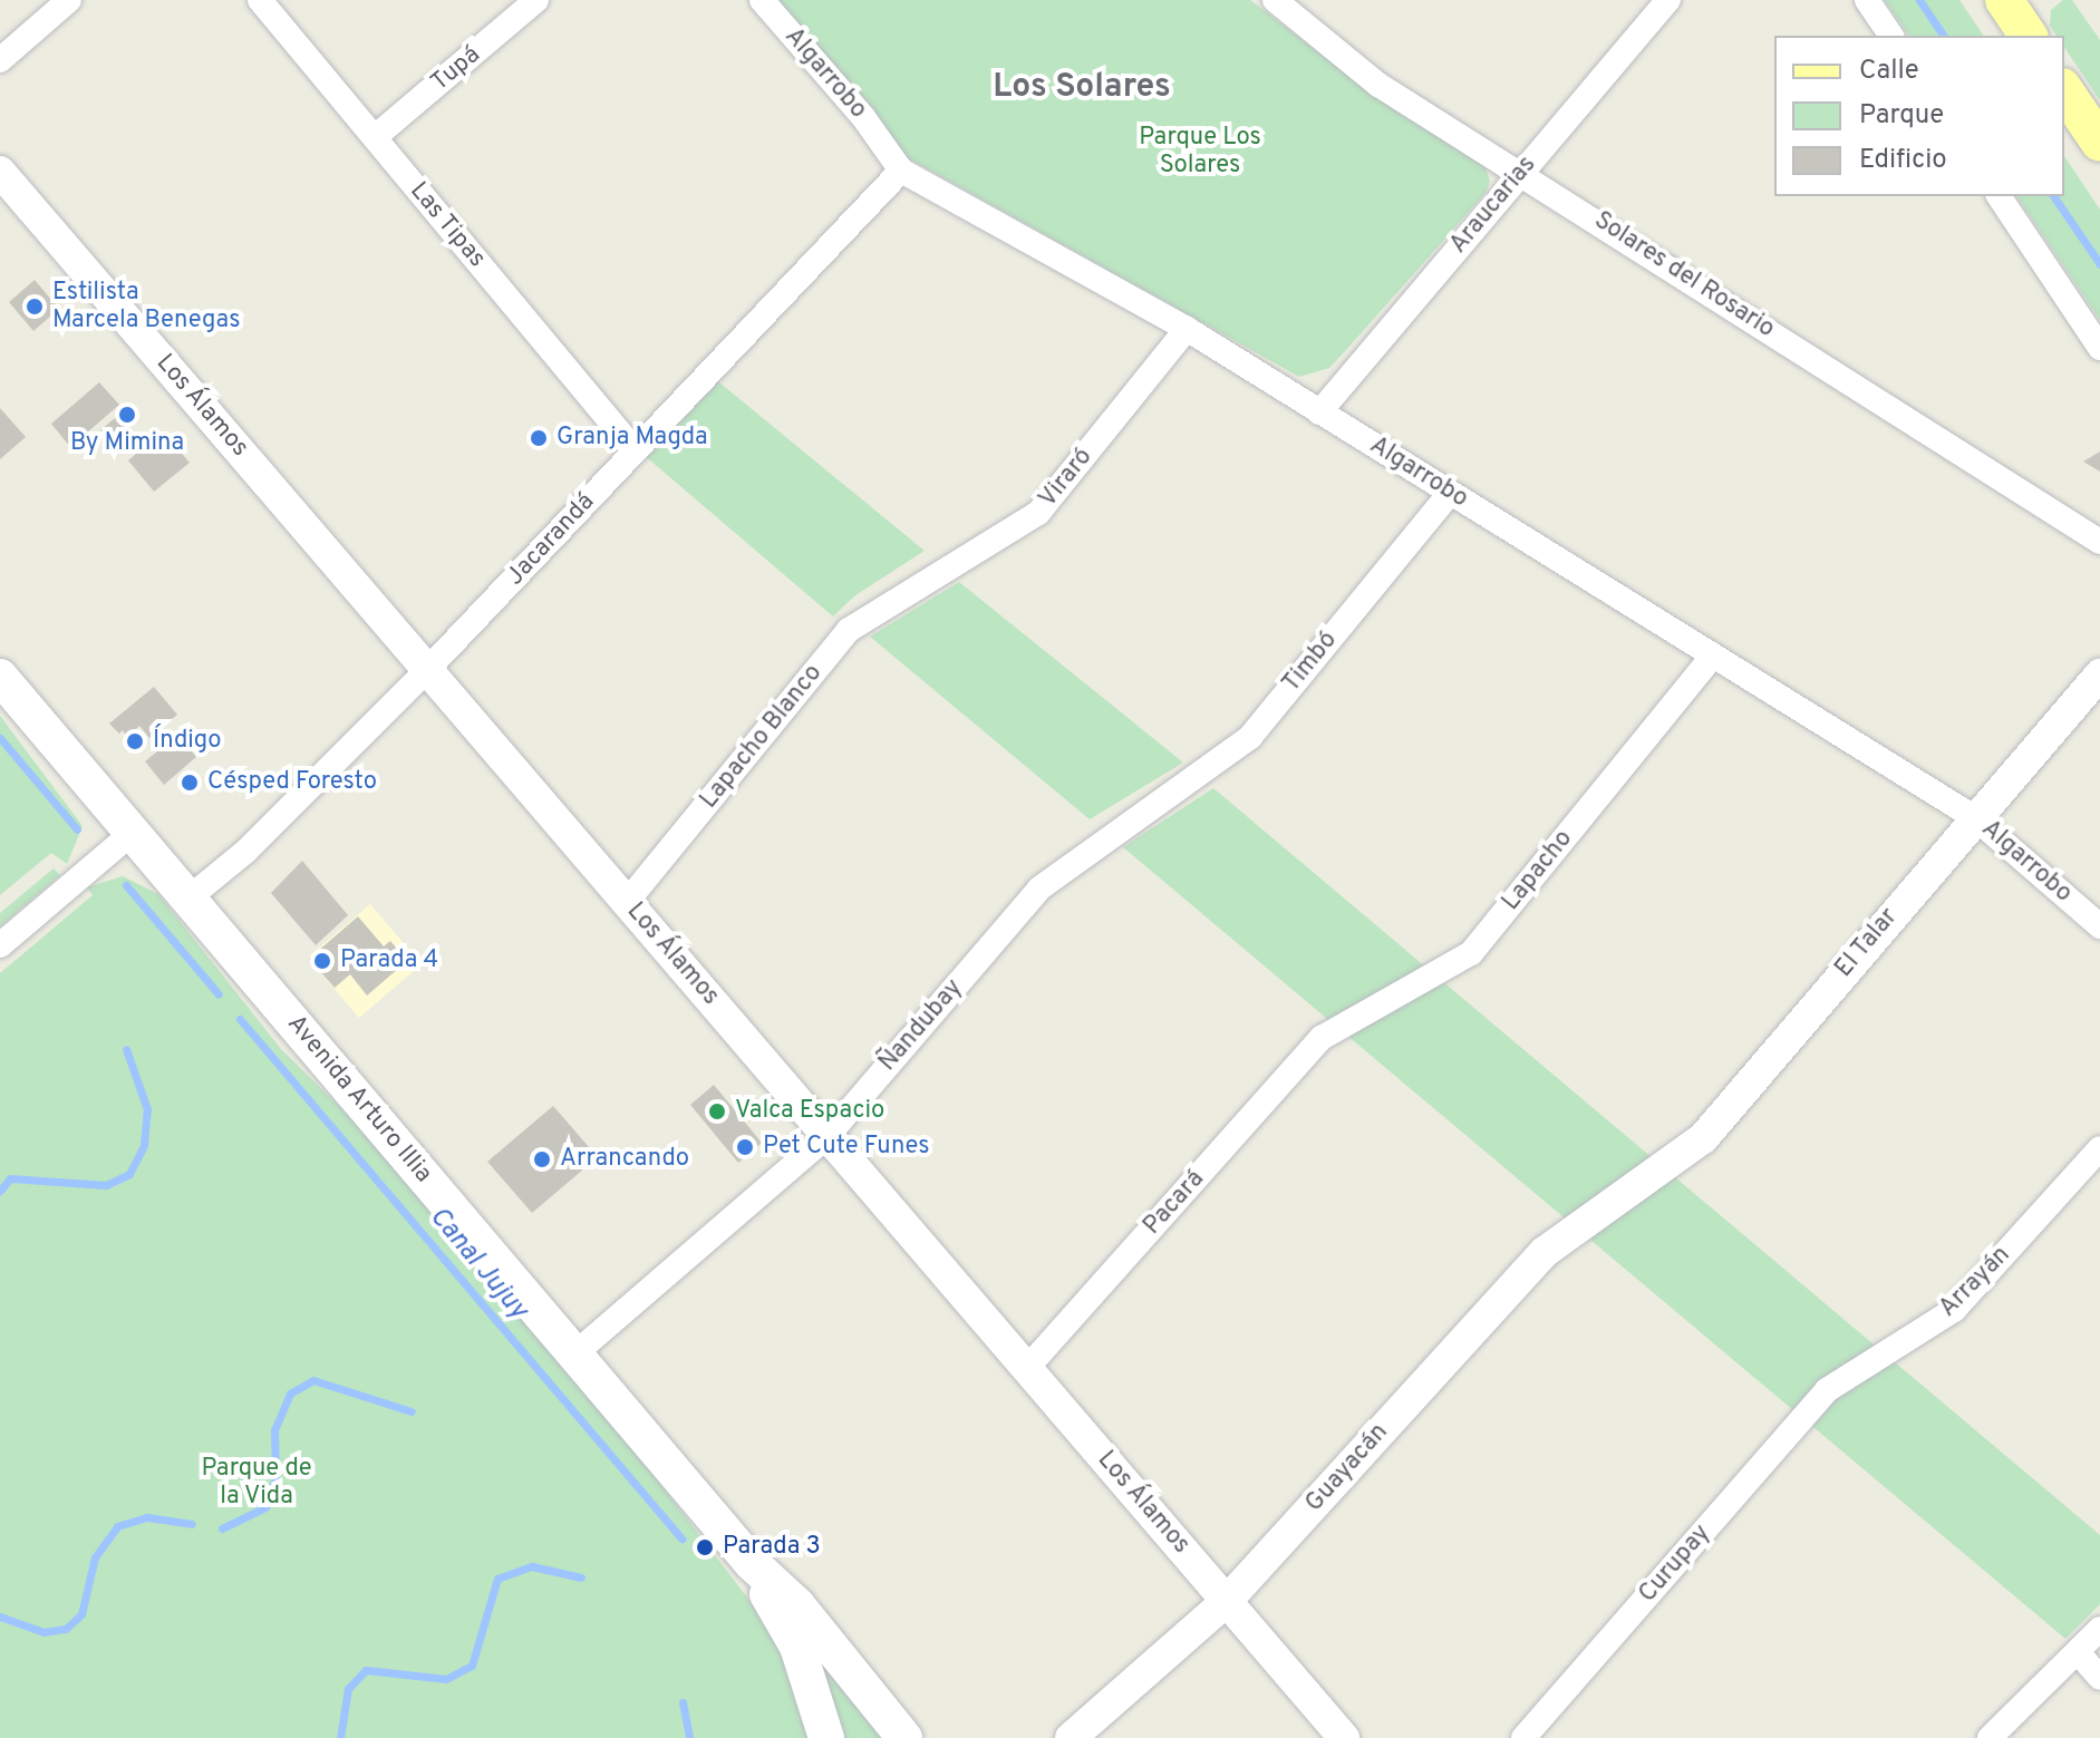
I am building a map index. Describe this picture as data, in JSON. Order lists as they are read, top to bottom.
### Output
{
  "streets": {
    "main road": ["Avenida Arturo Illia"],
    "street": [
      "Tupá",
      "Algarrobo",
      "Araucarias",
      "Las Tipas",
      "Solares del Rosario",
      "Los Álamos",
      "Viraró",
      "Jacarandá",
      "Timbó",
      "Lapacho Blanco",
      "Lapacho",
      "El Talar",
      "Ñandubay",
      "Pacará",
      "Arrayán",
      "Guayacán",
      "Curupay"
    ]
  },
  "crossings": [
    ["Tupá", "Las Tipas"],
    ["Algarrobo", "Araucarias"],
    ["Algarrobo", "Viraró"],
    ["Algarrobo", "Jacarandá"],
    ["Algarrobo", "Timbó"],
    ["Algarrobo", "Lapacho"],
    ["Algarrobo", "El Talar"],
    ["Araucarias", "Solares del Rosario"],
    ["Las Tipas", "Jacarandá"],
    ["Los Álamos", "Jacarandá"],
    ["Los Álamos", "Lapacho Blanco"],
    ["Los Álamos", "Ñandubay"],
    ["Los Álamos", "Pacará"],
    ["Los Álamos", "Guayacán"],
    ["Viraró", "Lapacho Blanco"],
    ["Jacarandá", "Avenida Arturo Illia"],
    ["Timbó", "Ñandubay"],
    ["Lapacho", "Pacará"],
    ["El Talar", "Guayacán"],
    ["Ñandubay", "Avenida Arturo Illia"],
    ["Arrayán", "Curupay"]
  ],
  "districts": ["Los Solares"],
  "water": ["Canal Jujuy"],
  "parks": ["Parque Los Solares", "Parque de la Vida"],
  "places": [
    "Estilista Marcela Benegas",
    "By Mimina",
    "Granja Magda",
    "Índigo",
    "Césped Foresto",
    "Parada 4",
    "Valca Espacio",
    "Pet Cute Funes",
    "Arrancando",
    "Parada 3"
  ],
  "legend": ["Calle", "Parque", "Edificio"]
}
